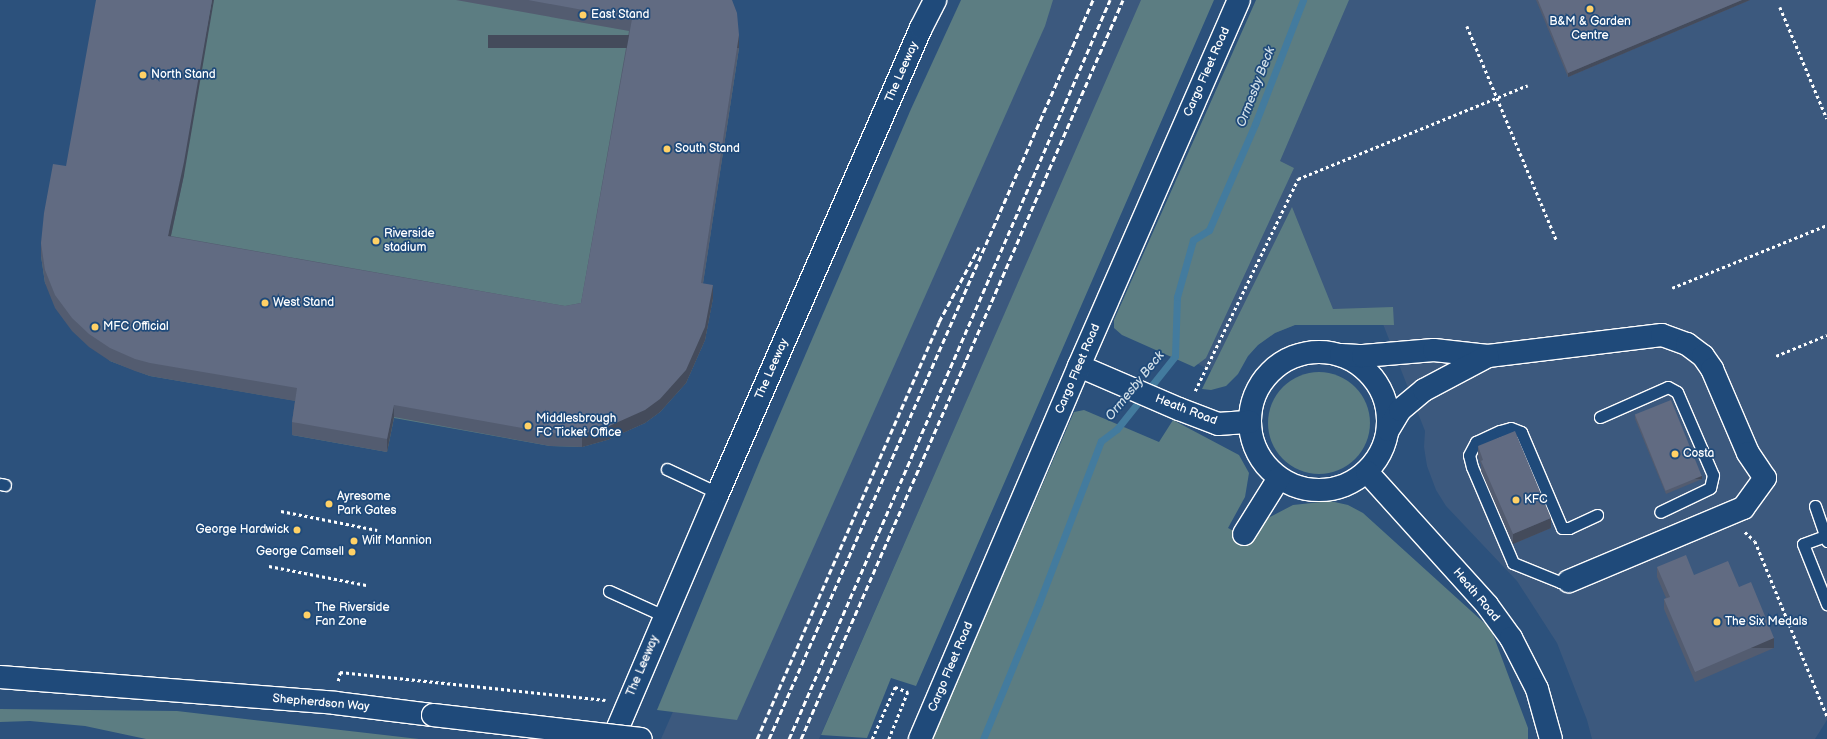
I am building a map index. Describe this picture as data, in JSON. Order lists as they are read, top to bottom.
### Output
{
  "streets": {
    "street": [
      "The Leeway",
      "Cargo Fleet Road",
      "Heath Road",
      "Shepherdson Way"
    ]
  },
  "crossings": [
    ["Cargo Fleet Road", "Heath Road"]
  ],
  "water": ["Ormesby Beck"],
  "places": [
    "B&M & Garden Centre",
    "East Stand",
    "North Stand",
    "South Stand",
    "Riverside stadium",
    "West Stand",
    "MFC Official",
    "Middlesbrough FC Ticket Office",
    "Costa",
    "KFC",
    "Ayresome Park Gates",
    "George Hardwick",
    "Wilf Mannion",
    "George Camsell",
    "The Riverside Fan Zone",
    "The Six Medals"
  ]
}
